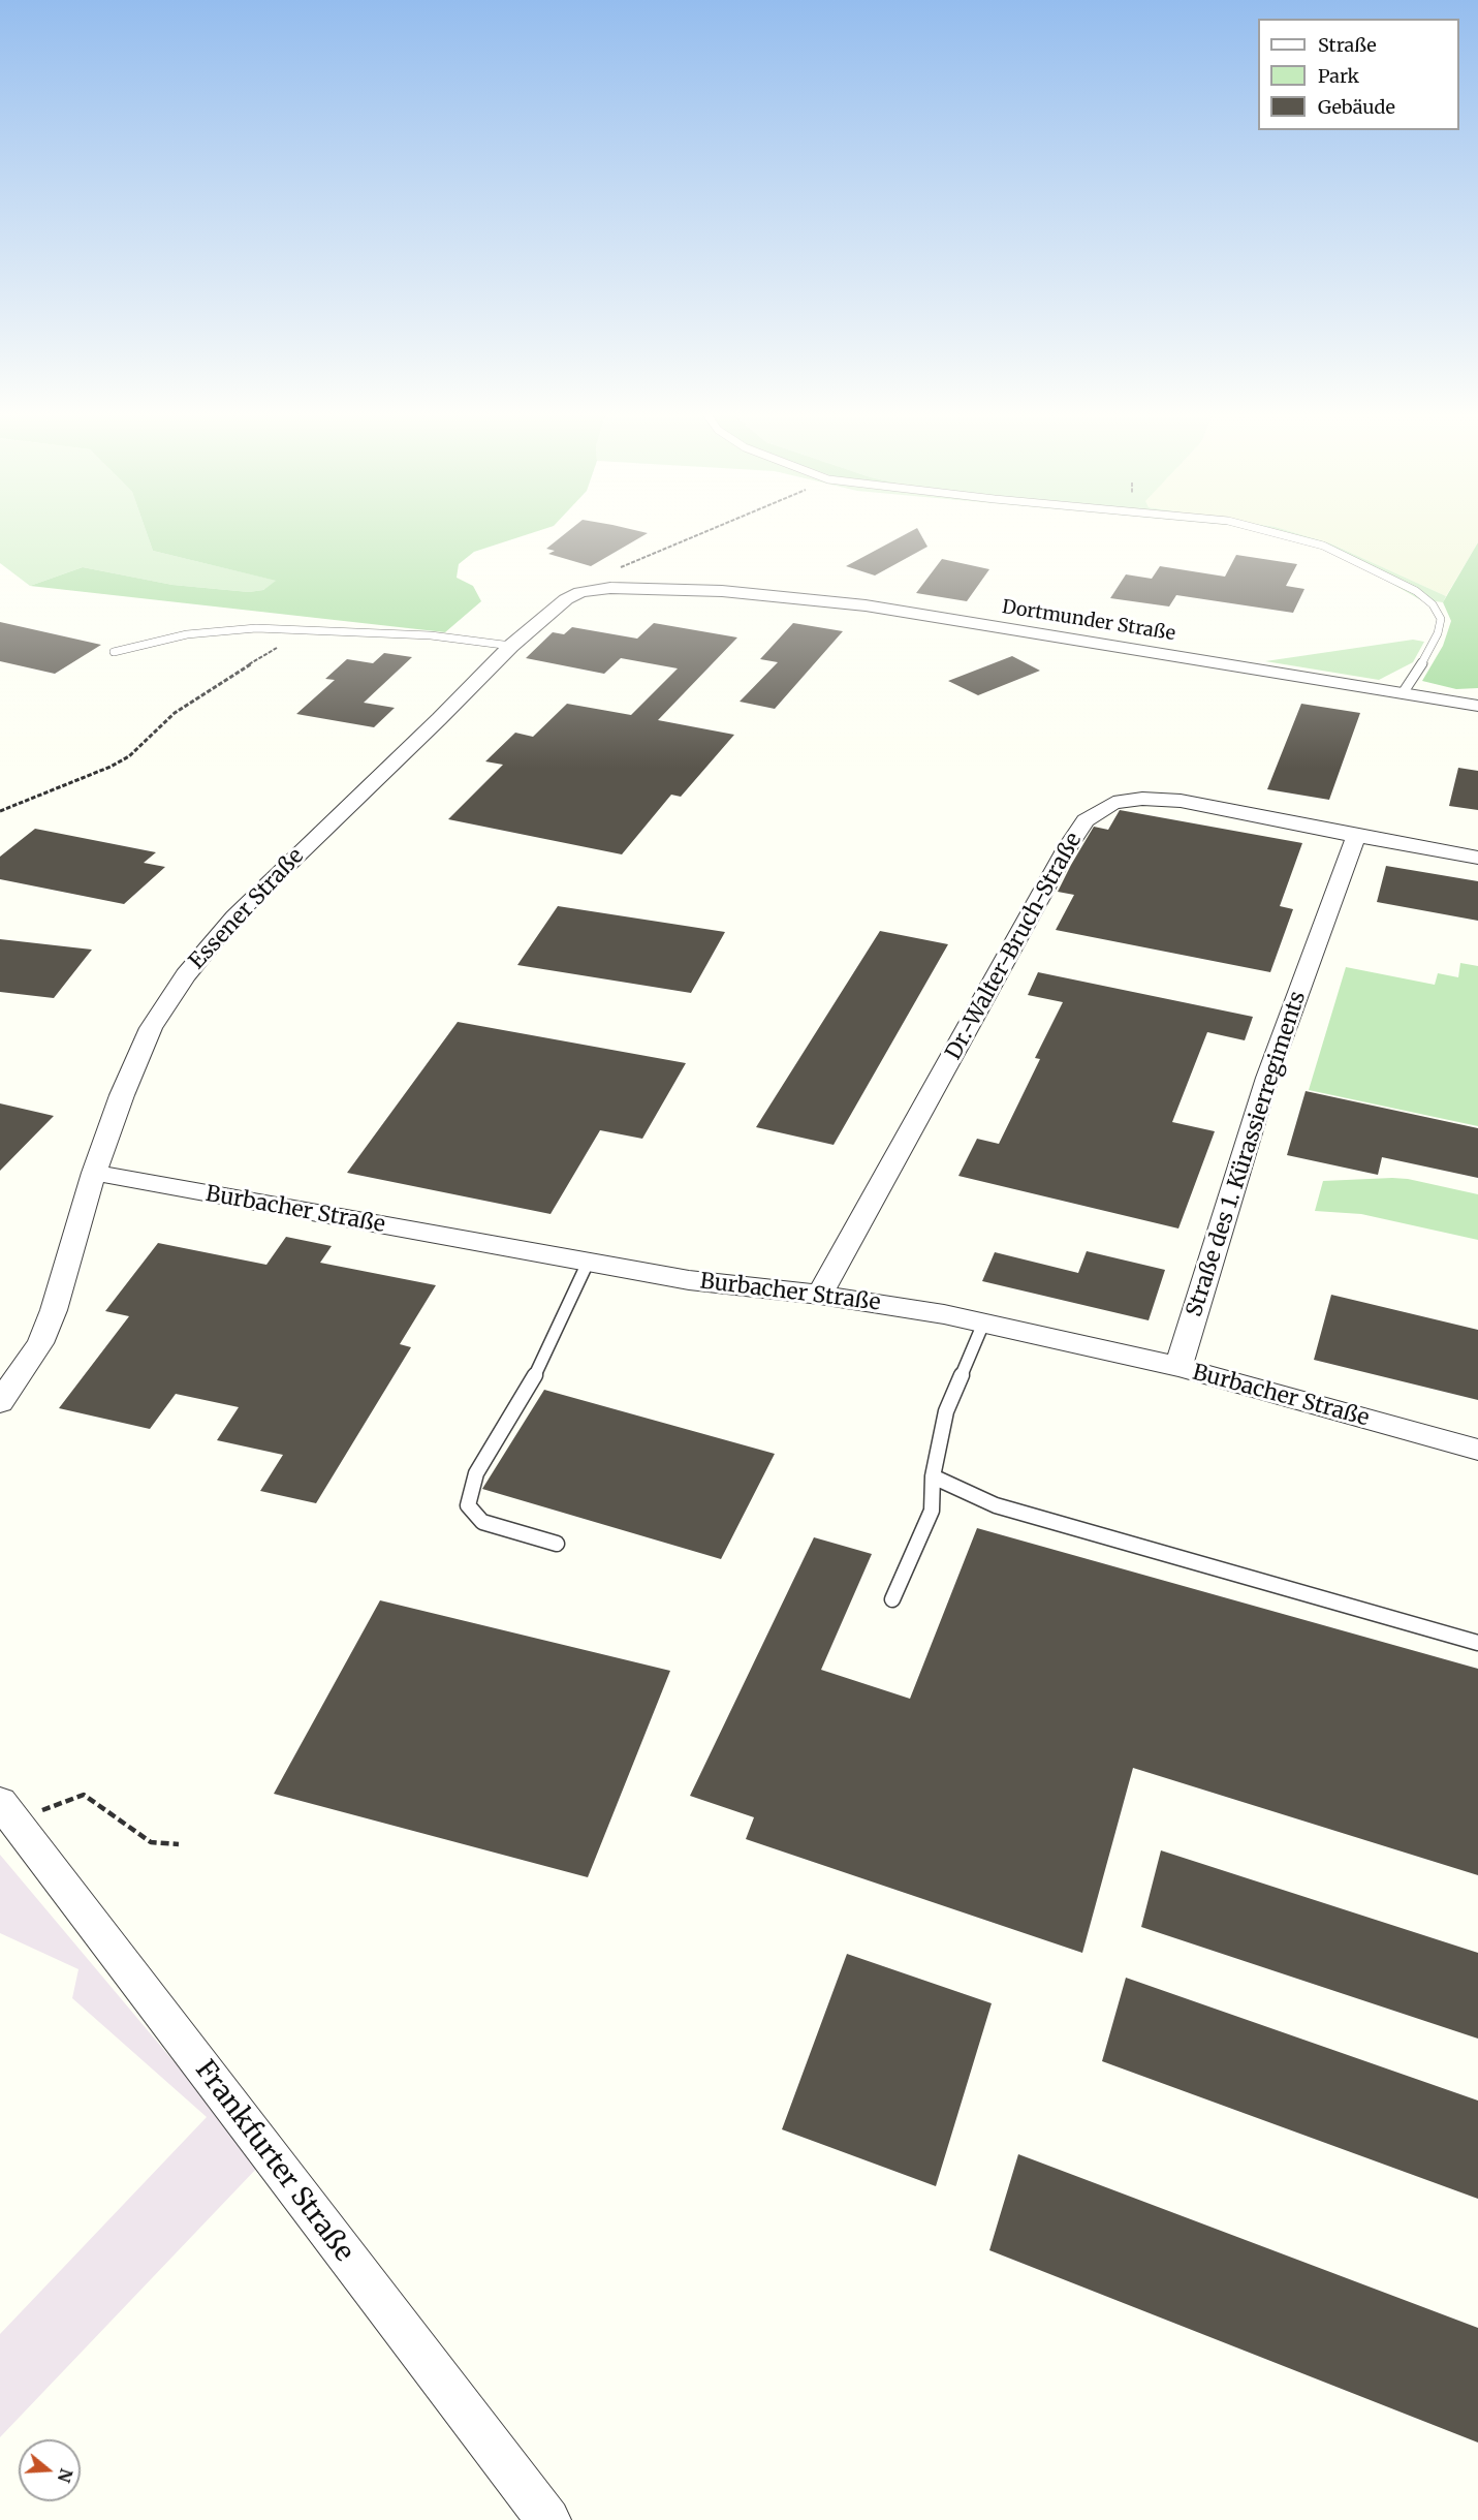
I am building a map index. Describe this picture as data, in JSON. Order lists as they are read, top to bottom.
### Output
{
  "streets": {
    "street": [
      "Dortmunder Straße",
      "Essener Straße",
      "Dr.-Walter-Bruch-Straße",
      "Straße des 1. Kürassierregiments",
      "Burbacher Straße",
      "Frankfurter Straße"
    ]
  },
  "crossings": [
    ["Dortmunder Straße", "Essener Straße"],
    ["Essener Straße", "Burbacher Straße"],
    ["Dr.-Walter-Bruch-Straße", "Straße des 1. Kürassierregiments"],
    ["Dr.-Walter-Bruch-Straße", "Burbacher Straße"],
    ["Straße des 1. Kürassierregiments", "Burbacher Straße"]
  ],
  "legend": ["Straße", "Park", "Gebäude"],
  "north": "right"
}
